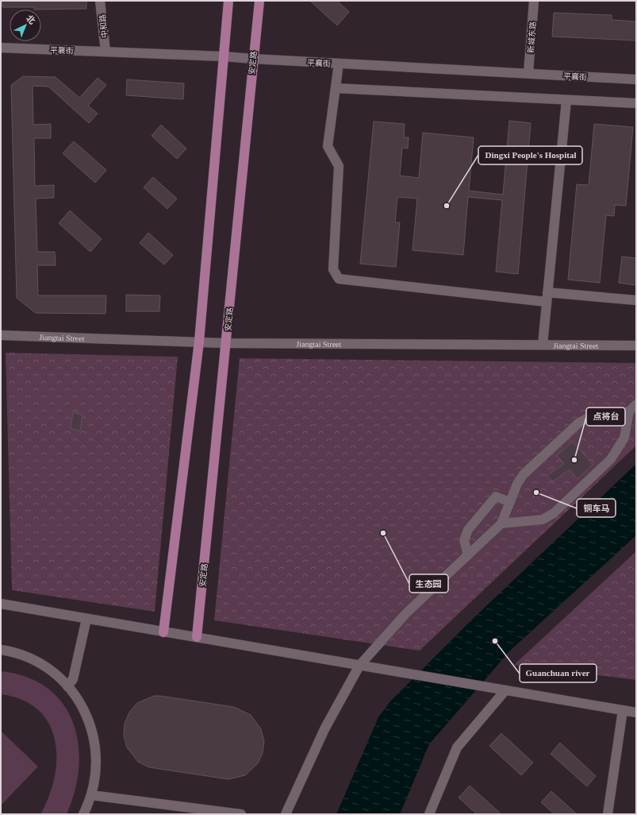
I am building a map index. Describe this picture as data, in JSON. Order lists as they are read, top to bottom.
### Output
{
  "streets": {
    "main road": ["安定路"],
    "street": [
      "中和路",
      "新城东路",
      "平襄街",
      "Jiangtai Street"
    ]
  },
  "crossings": [
    ["中和路", "平襄街"],
    ["新城东路", "平襄街"],
    ["平襄街", "安定路"],
    ["安定路", "Jiangtai Street"]
  ],
  "places": [
    "Dingxi People's Hospital",
    "点将台",
    "铜车马",
    "生态园",
    "Guanchuan river"
  ],
  "north": "top right"
}
